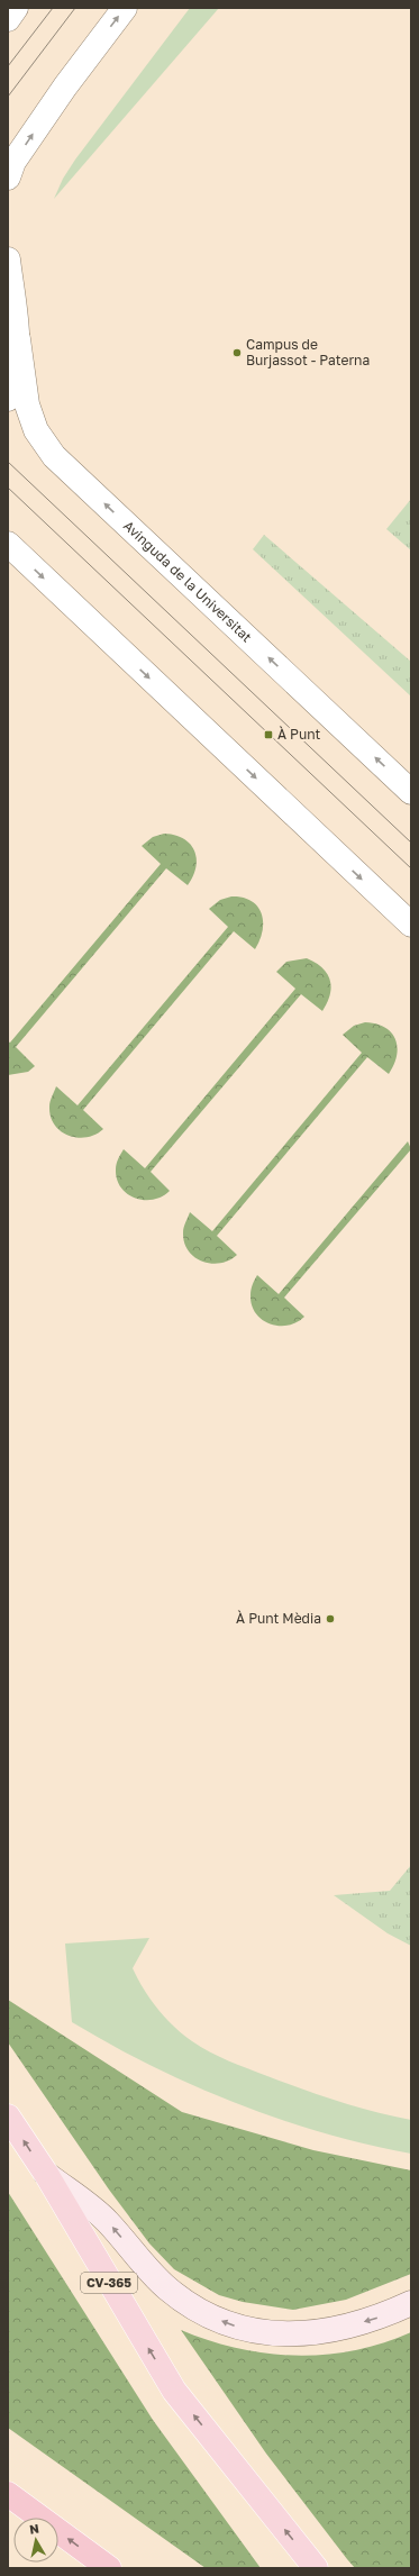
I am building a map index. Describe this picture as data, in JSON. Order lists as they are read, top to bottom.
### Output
{
  "streets": {
    "main road": ["CV-365"],
    "street": ["Avinguda de la Universitat"]
  },
  "places": {
    "other": ["Campus de Burjassot - Paterna", "À Punt Mèdia"],
    "transit": ["À Punt"]
  },
  "north": "top"
}
